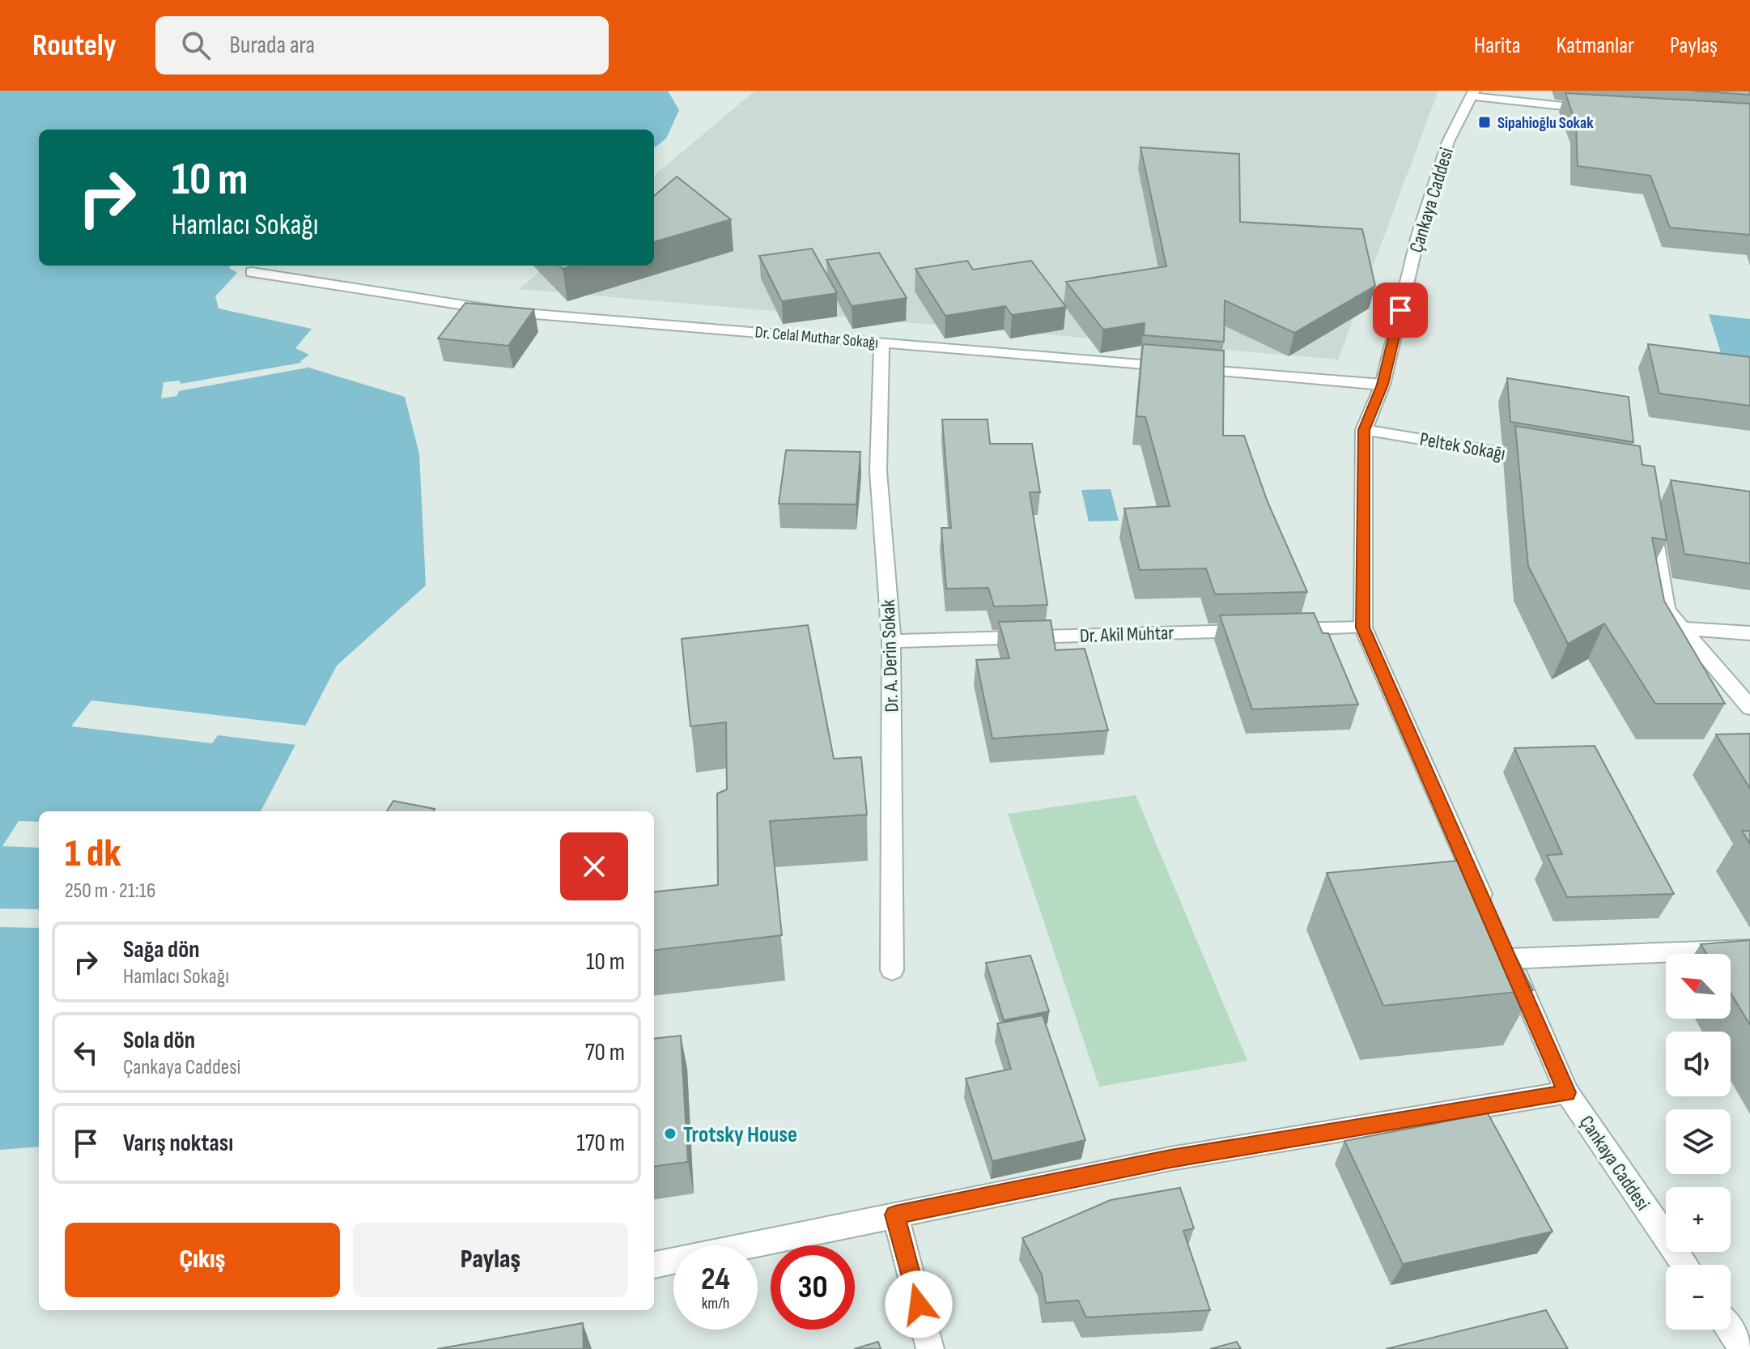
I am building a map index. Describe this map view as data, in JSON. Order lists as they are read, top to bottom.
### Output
{
  "streets": {
    "street": [
      "Çankaya Caddesi",
      "Dr. Celal Muthar Sokağı",
      "Peltek Sokağı",
      "Dr. Akil Muhtar",
      "Dr. A. Derin Sokak"
    ]
  },
  "crossings": [
    ["Çankaya Caddesi", "Dr. Celal Muthar Sokağı"],
    ["Çankaya Caddesi", "Peltek Sokağı"],
    ["Çankaya Caddesi", "Dr. Akil Muhtar"],
    ["Dr. Celal Muthar Sokağı", "Dr. A. Derin Sokak"],
    ["Dr. Akil Muhtar", "Dr. A. Derin Sokak"]
  ],
  "places": {
    "transit": ["Sipahioğlu Sokak"],
    "other": ["Trotsky House"]
  },
  "north": "top left",
  "page": {
    "header": "Routely",
    "search": "Burada ara",
    "nav": ["Harita", "Katmanlar", "Paylaş"],
    "turn": ["10 m", "Hamlacı Sokağı"],
    "heading": ["1 dk", "250 m · 21:16"],
    "list": [
      {
        "name": "Sağa dön",
        "note": "Hamlacı Sokağı",
        "value": "10 m"
      },
      {
        "name": "Sola dön",
        "note": "Çankaya Caddesi",
        "value": "70 m"
      },
      {
        "name": "Varış noktası",
        "value": "170 m"
      }
    ],
    "map_buttons": ["+", "−"],
    "buttons": ["Çıkış", "Paylaş"],
    "speed": "24 km/h",
    "limit": "30"
  }
}
